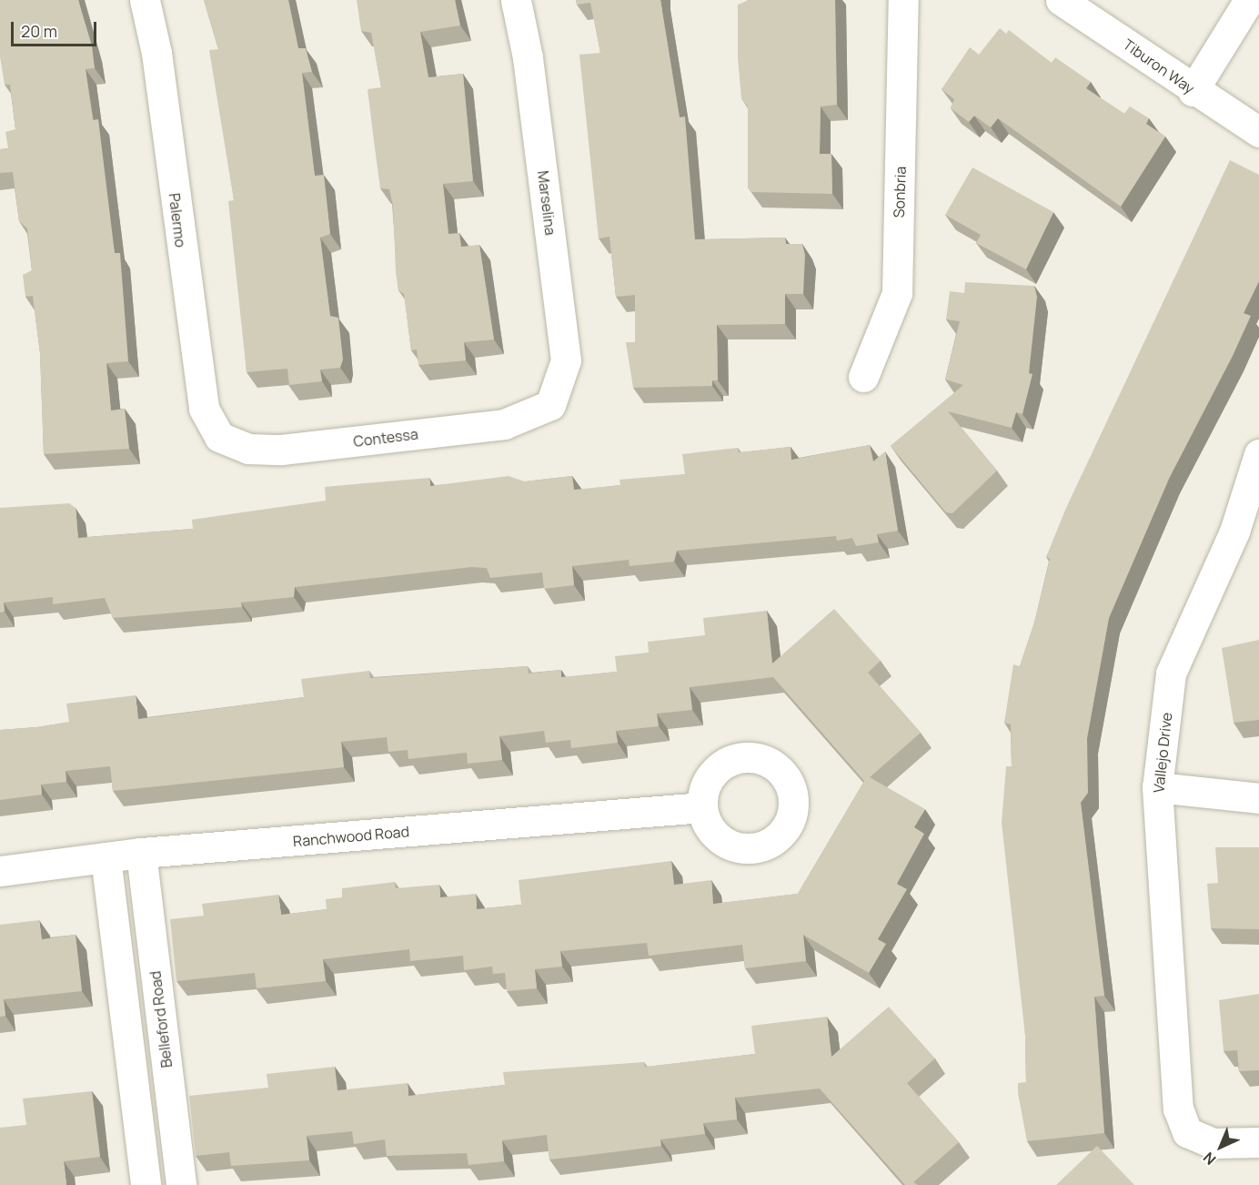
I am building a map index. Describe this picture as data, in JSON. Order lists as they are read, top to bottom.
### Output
{
  "streets": {
    "street": [
      "Tiburon Way",
      "Sonbria",
      "Marselina",
      "Palermo",
      "Contessa",
      "Vallejo Drive",
      "Ranchwood Road",
      "Belleford Road"
    ]
  },
  "crossings": [
    ["Marselina", "Contessa"],
    ["Palermo", "Contessa"],
    ["Ranchwood Road", "Belleford Road"]
  ],
  "scale_bar": "20 m",
  "north": "bottom left"
}
